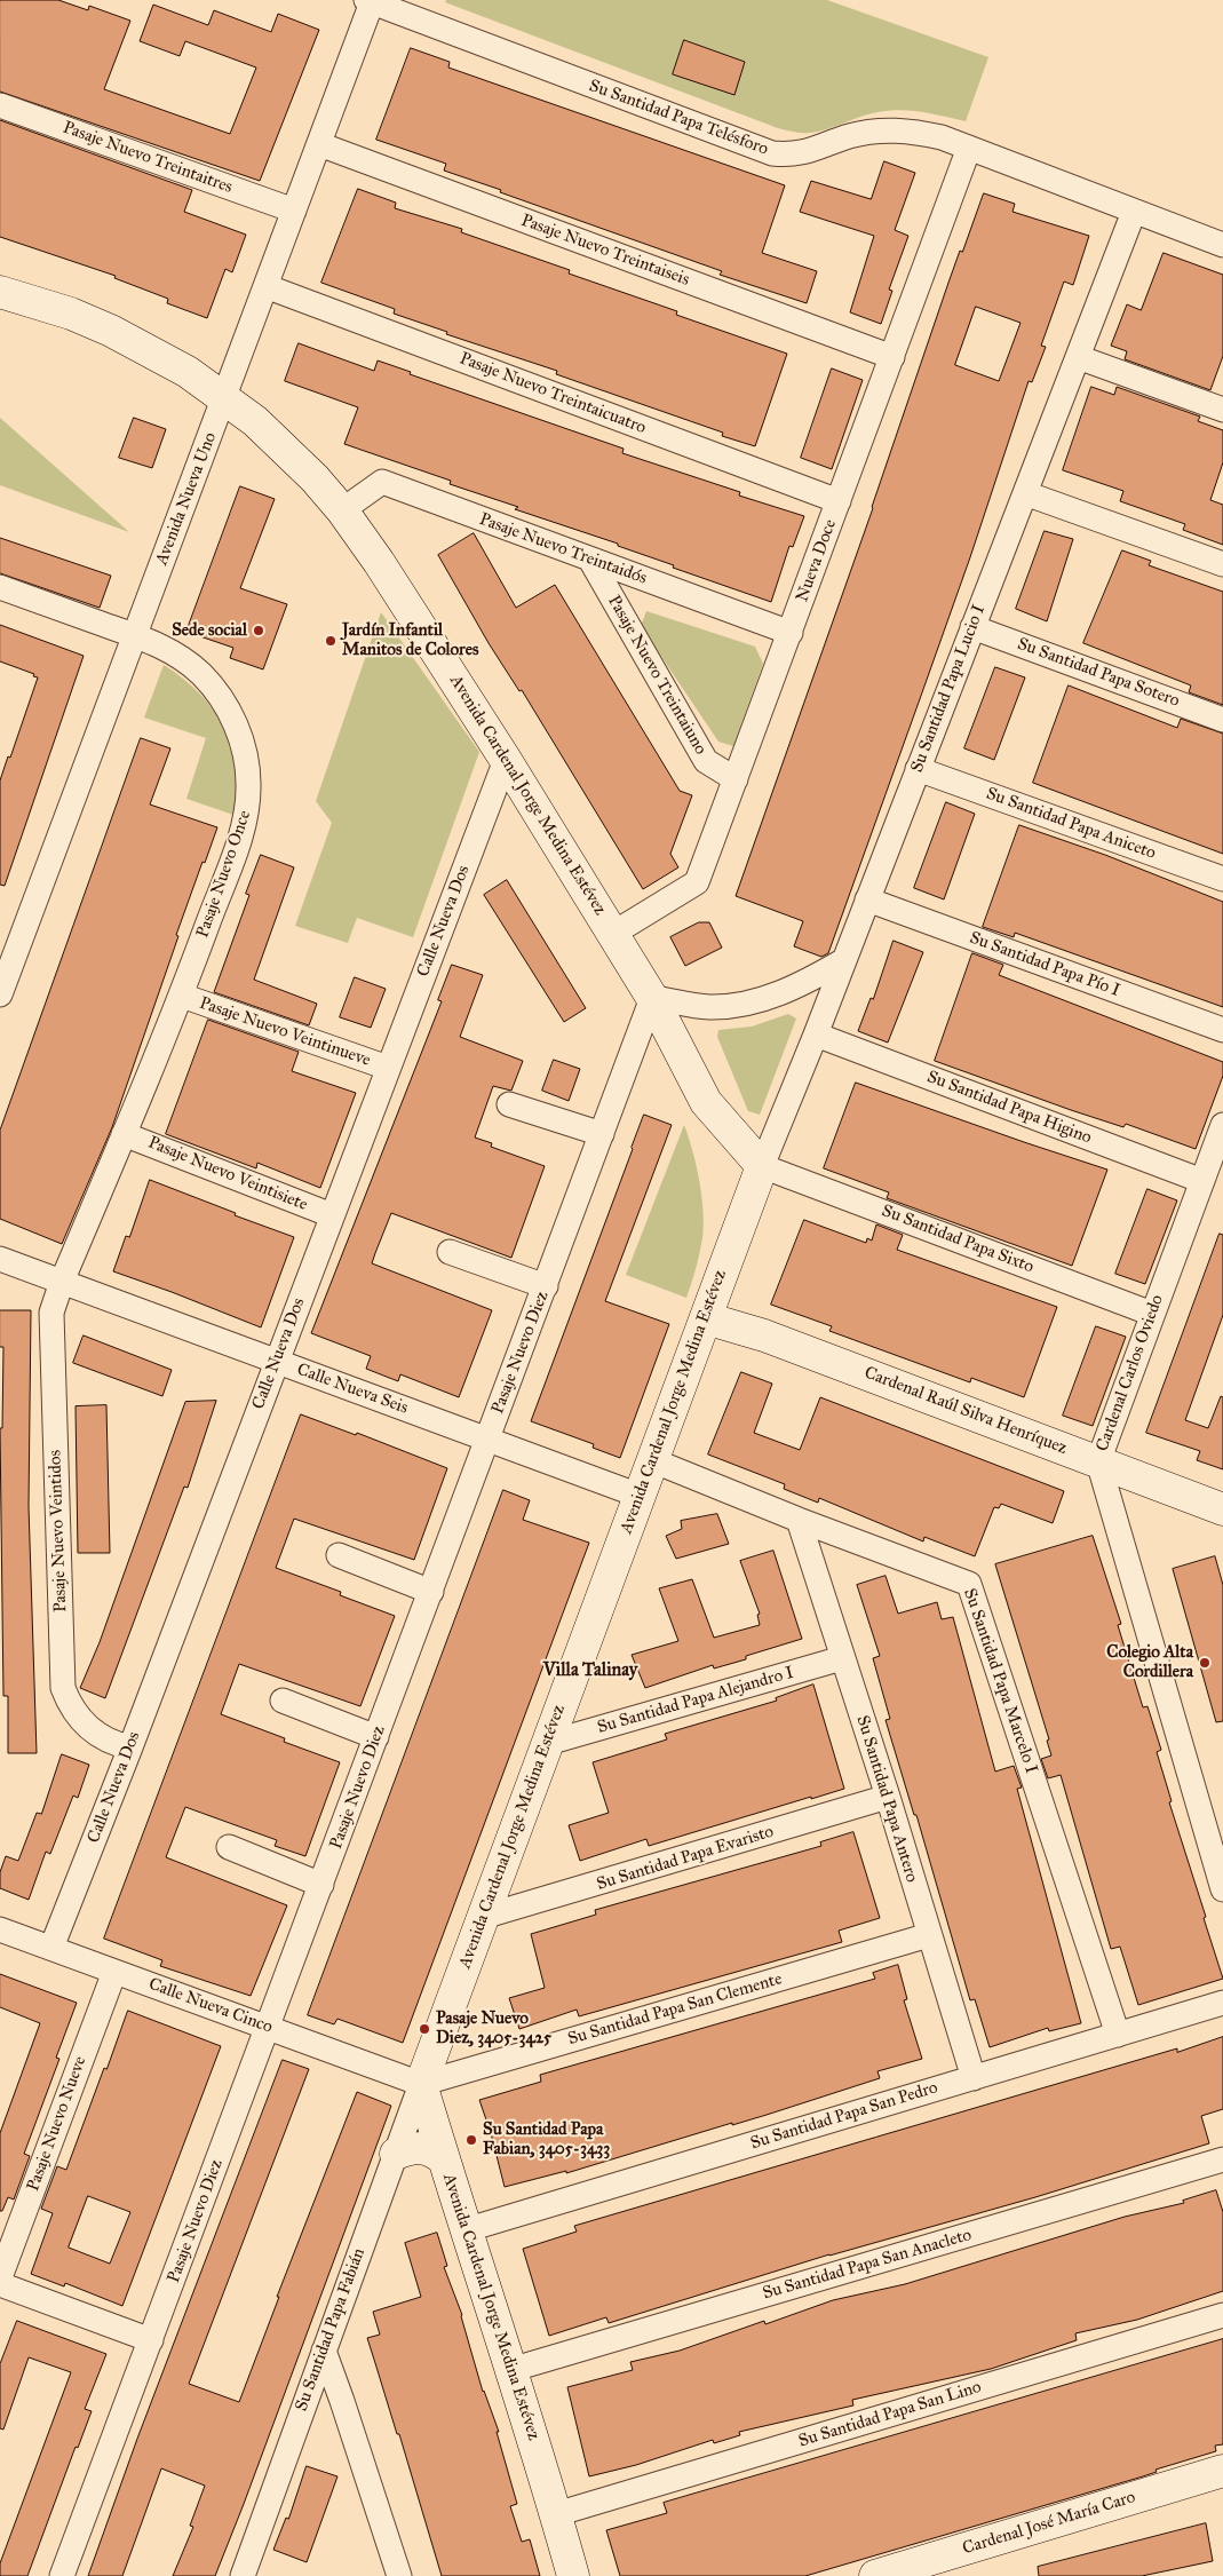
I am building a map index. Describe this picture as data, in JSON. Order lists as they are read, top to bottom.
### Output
{
  "streets": {
    "street": [
      "Su Santidad Papa Telésforo",
      "Pasaje Nuevo Treintaitres",
      "Pasaje Nuevo Treintaiseis",
      "Pasaje Nuevo Treintaicuatro",
      "Avenida Nueva Uno",
      "Pasaje Nuevo Treintaidós",
      "Nueva Doce",
      "Su Santidad Papa Sotero",
      "Pasaje Nuevo Treintaiuno",
      "Su Santidad Papa Lucio I",
      "Avenida Cardenal Jorge Medina Estévez",
      "Su Santidad Papa Aniceto",
      "Pasaje Nuevo Once",
      "Calle Nueva Dos",
      "Su Santidad Papa Pío I",
      "Pasaje Nuevo Veintinueve",
      "Su Santidad Papa Higino",
      "Pasaje Nuevo Veintisiete",
      "Su Santidad Papa Sixto",
      "Pasaje Nuevo Diez",
      "Cardenal Carlos Oviedo",
      "Calle Nueva Seis",
      "Cardenal Raúl Silva Henríquez",
      "Pasaje Nuevo Veintidos",
      "Su Santidad Papa Marcelo I",
      "Su Santidad Papa Alejandro I",
      "Su Santidad Papa Antero",
      "Su Santidad Papa Evaristo",
      "Calle Nueva Cinco",
      "Su Santidad Papa San Clemente",
      "Su Santidad Papa San Pedro",
      "Pasaje Nuevo Nueve",
      "Su Santidad Papa San Anacleto",
      "Su Santidad Papa Fabián",
      "Su Santidad Papa San Lino",
      "Cardenal José María Caro"
    ]
  },
  "crossings": [
    ["Su Santidad Papa Telésforo", "Avenida Nueva Uno"],
    ["Su Santidad Papa Telésforo", "Nueva Doce"],
    ["Su Santidad Papa Telésforo", "Su Santidad Papa Lucio I"],
    ["Pasaje Nuevo Treintaitres", "Avenida Nueva Uno"],
    ["Pasaje Nuevo Treintaiseis", "Avenida Nueva Uno"],
    ["Pasaje Nuevo Treintaiseis", "Nueva Doce"],
    ["Pasaje Nuevo Treintaicuatro", "Avenida Nueva Uno"],
    ["Pasaje Nuevo Treintaicuatro", "Nueva Doce"],
    ["Avenida Nueva Uno", "Avenida Cardenal Jorge Medina Estévez"],
    ["Avenida Nueva Uno", "Pasaje Nuevo Once"],
    ["Pasaje Nuevo Treintaidós", "Nueva Doce"],
    ["Pasaje Nuevo Treintaidós", "Pasaje Nuevo Treintaiuno"],
    ["Pasaje Nuevo Treintaidós", "Avenida Cardenal Jorge Medina Estévez"],
    ["Nueva Doce", "Pasaje Nuevo Treintaiuno"],
    ["Nueva Doce", "Avenida Cardenal Jorge Medina Estévez"],
    ["Su Santidad Papa Sotero", "Su Santidad Papa Lucio I"],
    ["Su Santidad Papa Lucio I", "Avenida Cardenal Jorge Medina Estévez"],
    ["Su Santidad Papa Lucio I", "Su Santidad Papa Aniceto"],
    ["Su Santidad Papa Lucio I", "Su Santidad Papa Pío I"],
    ["Su Santidad Papa Lucio I", "Su Santidad Papa Higino"],
    ["Su Santidad Papa Lucio I", "Su Santidad Papa Sixto"],
    ["Avenida Cardenal Jorge Medina Estévez", "Calle Nueva Dos"],
    ["Avenida Cardenal Jorge Medina Estévez", "Su Santidad Papa Sixto"],
    ["Avenida Cardenal Jorge Medina Estévez", "Pasaje Nuevo Diez"],
    ["Avenida Cardenal Jorge Medina Estévez", "Calle Nueva Seis"],
    ["Avenida Cardenal Jorge Medina Estévez", "Cardenal Raúl Silva Henríquez"],
    ["Avenida Cardenal Jorge Medina Estévez", "Su Santidad Papa Marcelo I"],
    ["Avenida Cardenal Jorge Medina Estévez", "Su Santidad Papa Alejandro I"],
    ["Avenida Cardenal Jorge Medina Estévez", "Su Santidad Papa Evaristo"],
    ["Avenida Cardenal Jorge Medina Estévez", "Calle Nueva Cinco"],
    ["Avenida Cardenal Jorge Medina Estévez", "Su Santidad Papa San Clemente"],
    ["Avenida Cardenal Jorge Medina Estévez", "Su Santidad Papa San Pedro"],
    ["Avenida Cardenal Jorge Medina Estévez", "Su Santidad Papa San Anacleto"],
    ["Avenida Cardenal Jorge Medina Estévez", "Su Santidad Papa Fabián"],
    ["Avenida Cardenal Jorge Medina Estévez", "Su Santidad Papa San Lino"],
    ["Pasaje Nuevo Once", "Pasaje Nuevo Veintinueve"],
    ["Pasaje Nuevo Once", "Pasaje Nuevo Veintisiete"],
    ["Pasaje Nuevo Once", "Calle Nueva Seis"],
    ["Pasaje Nuevo Once", "Pasaje Nuevo Veintidos"],
    ["Calle Nueva Dos", "Pasaje Nuevo Veintinueve"],
    ["Calle Nueva Dos", "Pasaje Nuevo Veintisiete"],
    ["Calle Nueva Dos", "Calle Nueva Seis"],
    ["Calle Nueva Dos", "Pasaje Nuevo Veintidos"],
    ["Calle Nueva Dos", "Calle Nueva Cinco"],
    ["Su Santidad Papa Higino", "Cardenal Carlos Oviedo"],
    ["Su Santidad Papa Sixto", "Cardenal Carlos Oviedo"],
    ["Pasaje Nuevo Diez", "Calle Nueva Seis"],
    ["Pasaje Nuevo Diez", "Calle Nueva Cinco"],
    ["Cardenal Carlos Oviedo", "Cardenal Raúl Silva Henríquez"],
    ["Calle Nueva Seis", "Pasaje Nuevo Veintidos"],
    ["Su Santidad Papa Marcelo I", "Su Santidad Papa Antero"],
    ["Su Santidad Papa Marcelo I", "Su Santidad Papa San Pedro"],
    ["Su Santidad Papa Alejandro I", "Su Santidad Papa Antero"],
    ["Su Santidad Papa Antero", "Su Santidad Papa Evaristo"],
    ["Su Santidad Papa Antero", "Su Santidad Papa San Clemente"],
    ["Su Santidad Papa Antero", "Su Santidad Papa San Pedro"],
    ["Calle Nueva Cinco", "Su Santidad Papa San Clemente"],
    ["Calle Nueva Cinco", "Pasaje Nuevo Nueve"],
    ["Calle Nueva Cinco", "Su Santidad Papa Fabián"],
    ["Su Santidad Papa San Clemente", "Su Santidad Papa Fabián"]
  ],
  "districts": ["Villa Talinay"],
  "places": [
    "Sede social",
    "Jardín Infantil Manitos de Colores",
    "Colegio Alta Cordillera",
    "Pasaje Nuevo Diez, 3405-3425",
    "Su Santidad Papa Fabian, 3405-3433"
  ]
}
